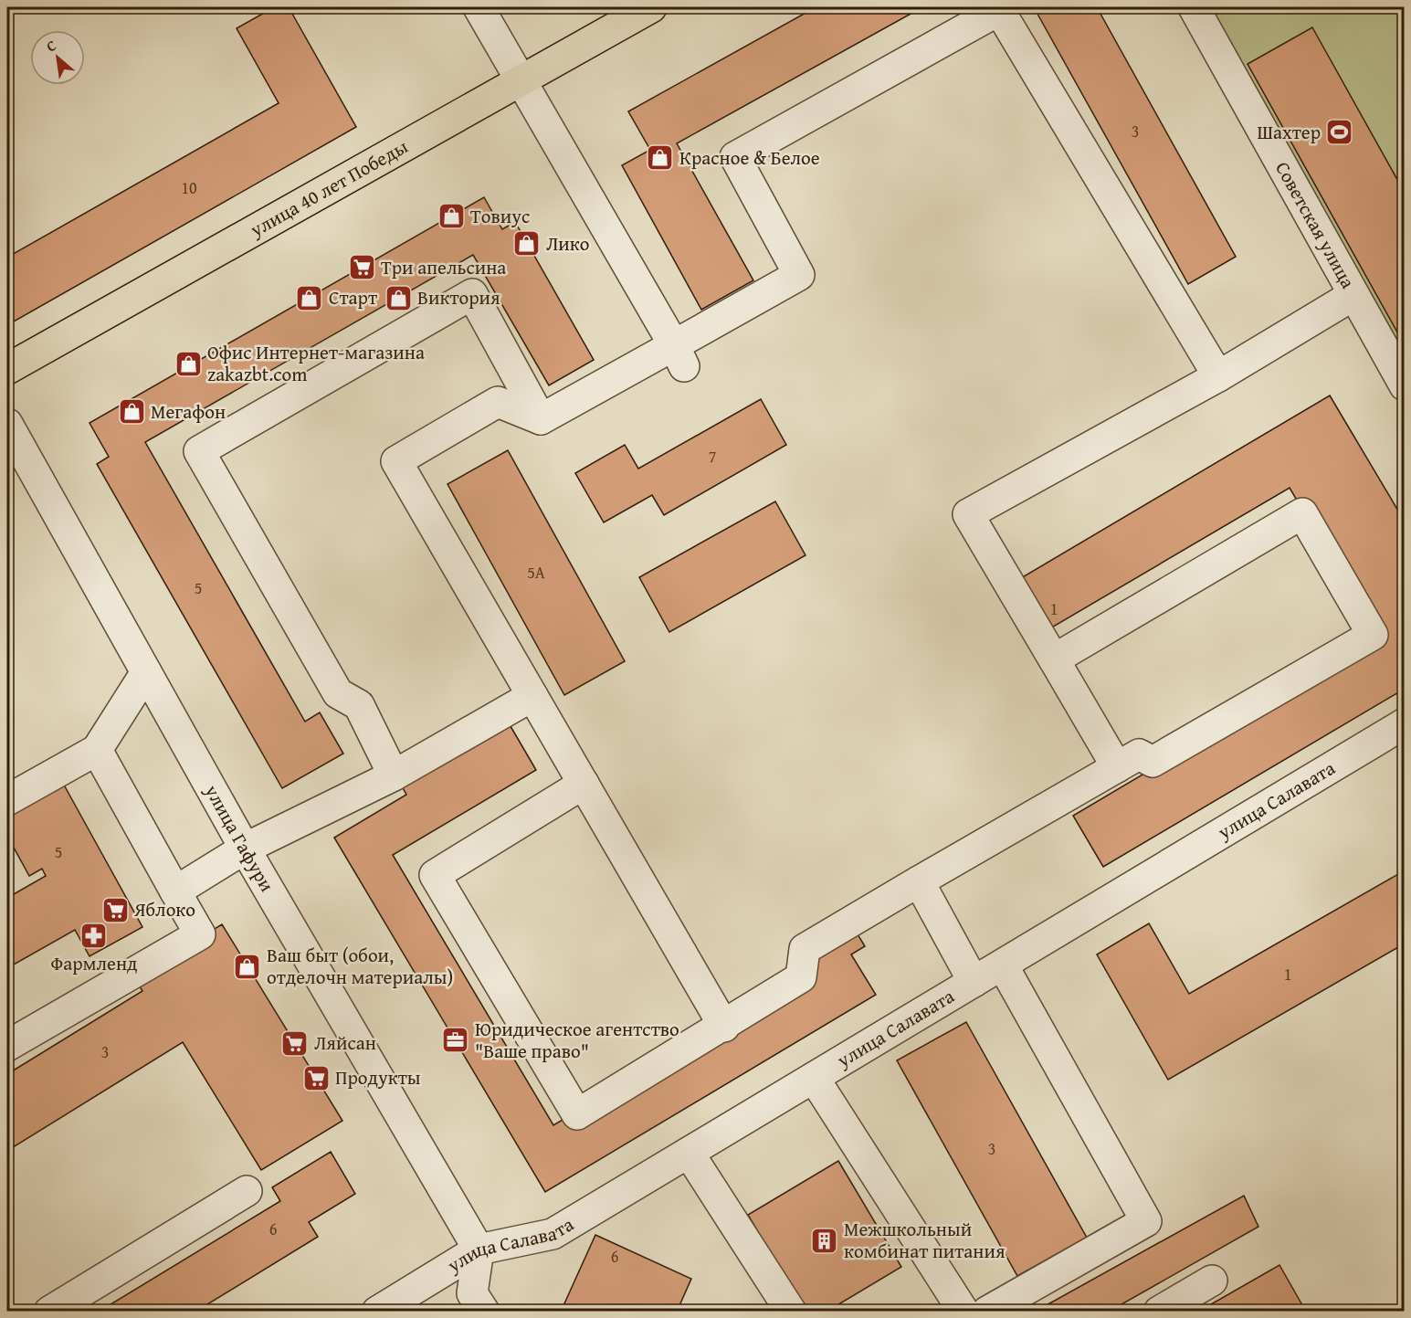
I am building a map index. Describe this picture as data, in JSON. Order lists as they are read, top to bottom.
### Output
{
  "streets": {
    "main road": ["улица 40 лет Победы"],
    "street": ["Советская улица", "улица Салавата", "улица Гафури"]
  },
  "crossings": [
    ["улица Салавата", "улица Гафури"]
  ],
  "places": {
    "sports": ["Шахтер"],
    "shop": [
      "Красное & Белое",
      "Товиус",
      "Лико",
      "Старт",
      "Виктория",
      "Офис Интернет-магазина zakazbt.com",
      "Мегафон",
      "Ваш быт (обои, отделочн материалы)"
    ],
    "supermarket": [
      "Три апельсина",
      "Яблоко",
      "Ляйсан",
      "Продукты"
    ],
    "pharmacy": ["Фармленд"],
    "office": ["Юридическое агентство \"Ваше право\""],
    "building": ["Межшкольный комбинат питания"]
  },
  "house_numbers": [
    "3",
    "10",
    "7",
    "5А",
    "5",
    "1",
    "5",
    "1",
    "3",
    "3",
    "6",
    "6"
  ],
  "north": "top left"
}
